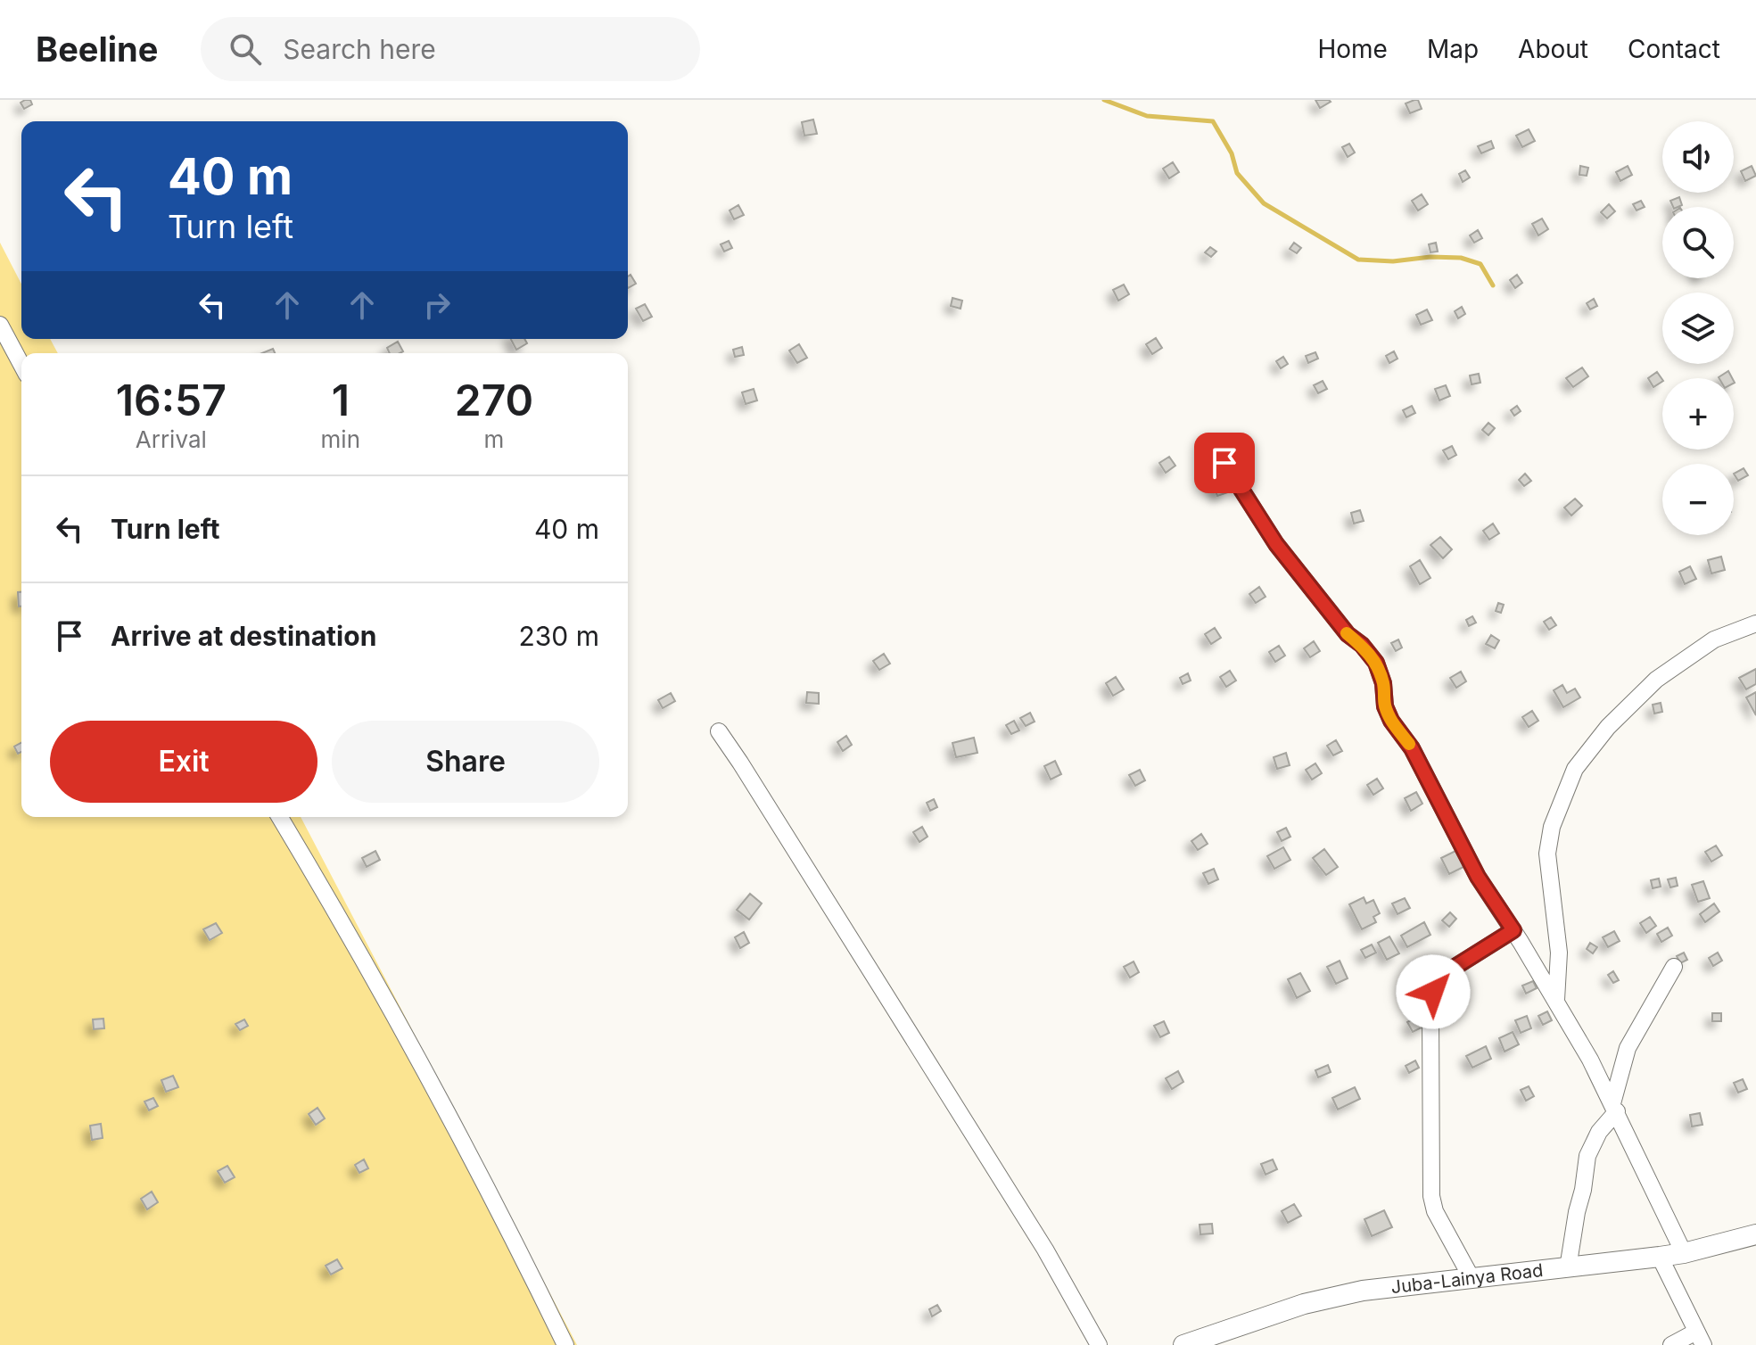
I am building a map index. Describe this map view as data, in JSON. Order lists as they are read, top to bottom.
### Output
{
  "streets": {
    "main road": ["Juba-Lainya Road"]
  },
  "page": {
    "header": "Beeline",
    "search": "Search here",
    "nav": [
      "Home",
      "Map",
      "About",
      "Contact"
    ],
    "map_buttons": ["+", "−"],
    "turn": ["40 m", "Turn left"],
    "eta": [
      "16:57",
      "Arrival",
      "1",
      "min",
      "270",
      "m"
    ],
    "list": [
      {
        "name": "Turn left",
        "value": "40 m"
      },
      {
        "name": "Arrive at destination",
        "value": "230 m"
      }
    ],
    "buttons": ["Exit", "Share"]
  }
}
